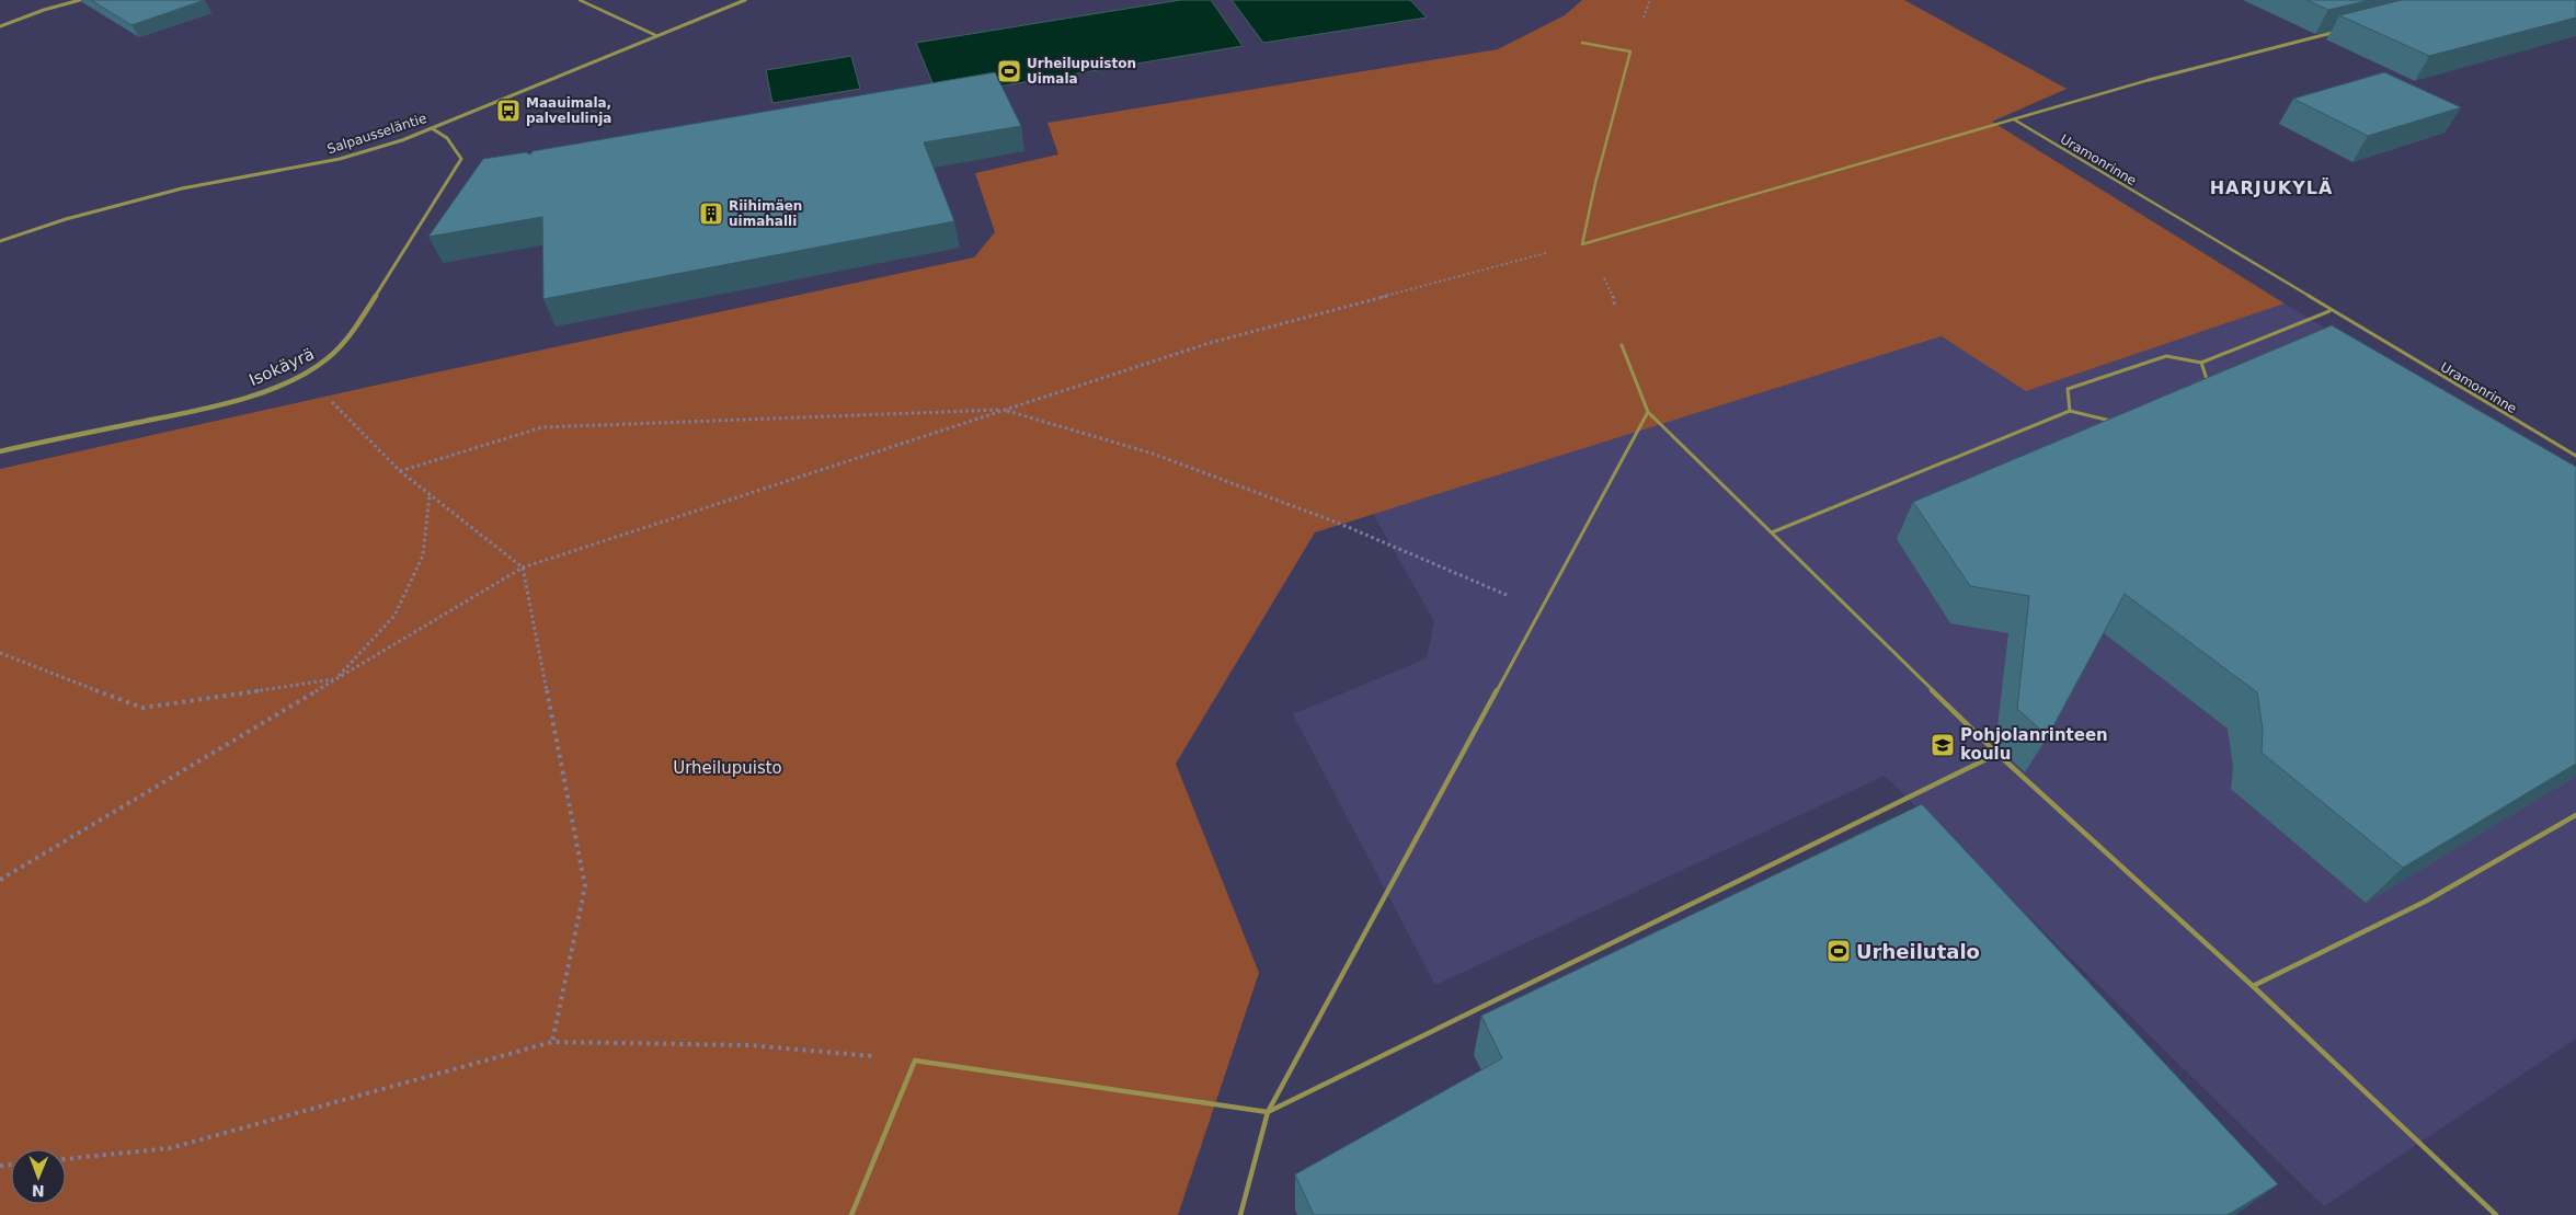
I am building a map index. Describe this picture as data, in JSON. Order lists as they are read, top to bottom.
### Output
{
  "streets": {
    "street": ["Salpausseläntie", "Isokäyrä"],
    "lane": ["Uramonrinne"]
  },
  "crossings": [
    ["Salpausseläntie", "Isokäyrä"]
  ],
  "districts": ["HARJUKYLÄ"],
  "parks": ["Urheilupuisto"],
  "places": {
    "sports": ["Urheilupuiston Uimala", "Urheilutalo"],
    "bus stop": ["Maauimala, palvelulinja"],
    "building": ["Riihimäen uimahalli"],
    "school or university": ["Pohjolanrinteen koulu"]
  },
  "north": "bottom"
}
